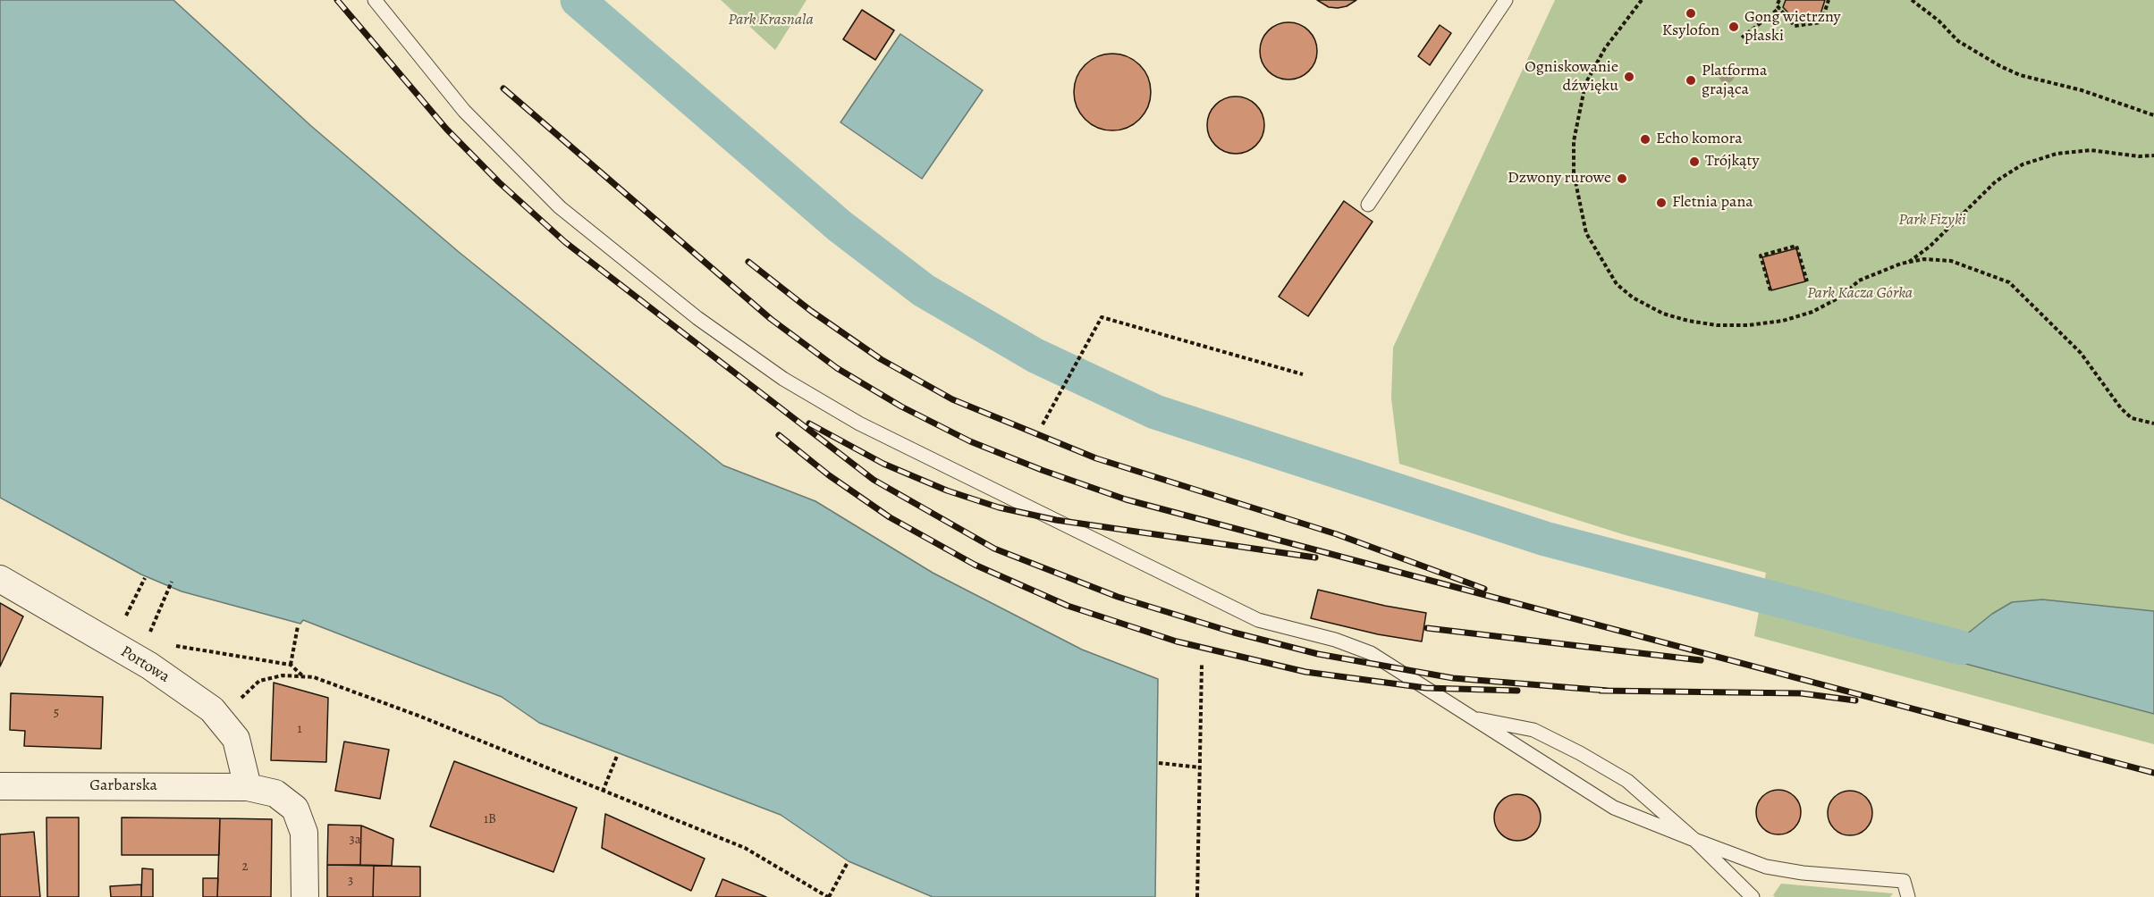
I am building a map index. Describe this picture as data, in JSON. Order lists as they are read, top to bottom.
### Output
{
  "streets": {
    "street": ["Portowa", "Garbarska"]
  },
  "crossings": [
    ["Portowa", "Garbarska"]
  ],
  "parks": ["Park Krasnala", "Park Fizyki", "Park Kacza Górka"],
  "places": [
    "Ksylofon",
    "Gong wietrzny płaski",
    "Ogniskowanie dźwięku",
    "Platforma grająca",
    "Echo komora",
    "Trójkąty",
    "Dzwony rurowe",
    "Fletnia pana"
  ],
  "house_numbers": [
    "5",
    "1",
    "1B",
    "3a",
    "2",
    "3"
  ]
}
